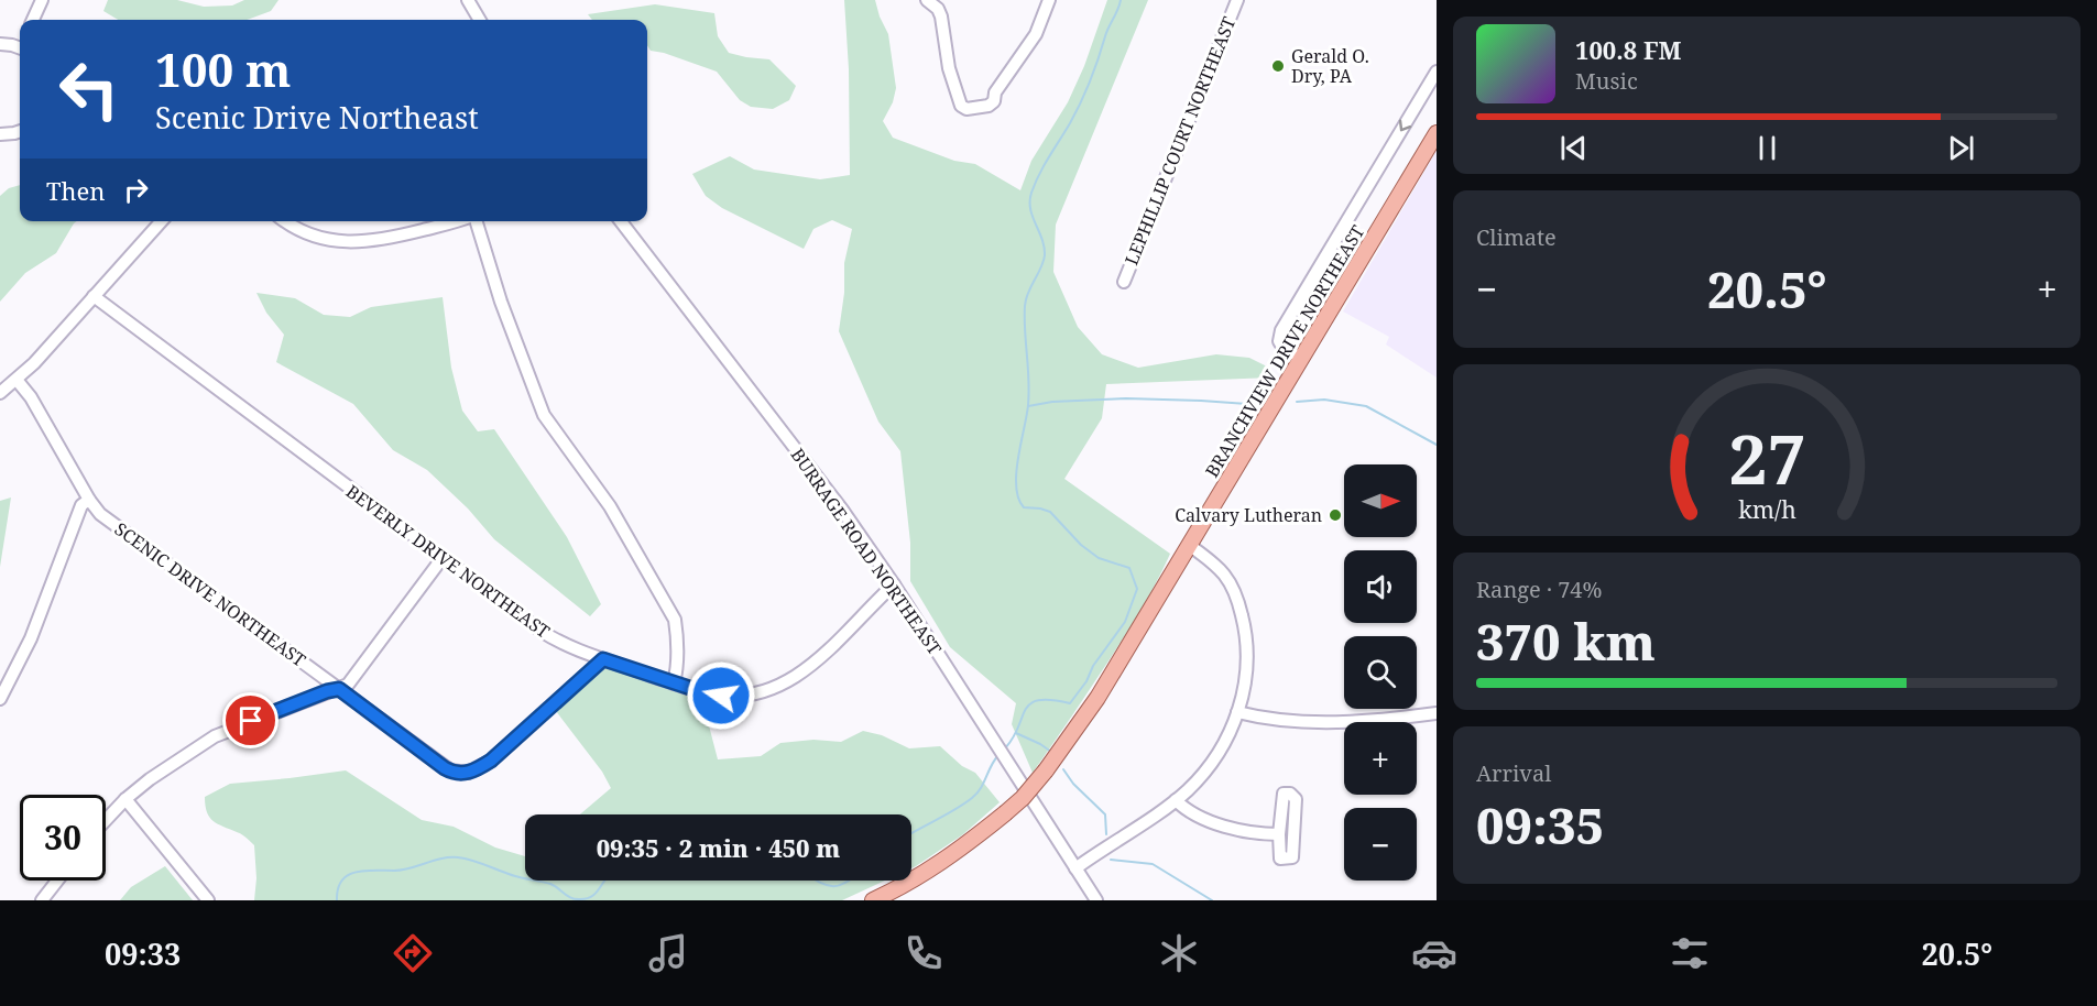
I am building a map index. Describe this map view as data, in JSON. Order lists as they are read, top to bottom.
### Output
{
  "streets": {
    "main road": ["BRANCHVIEW DRIVE NORTHEAST"],
    "street": [
      "LEPHILLIP COURT NORTHEAST",
      "BURRAGE ROAD NORTHEAST",
      "BEVERLY DRIVE NORTHEAST",
      "SCENIC DRIVE NORTHEAST"
    ]
  },
  "crossings": [
    ["BURRAGE ROAD NORTHEAST", "BEVERLY DRIVE NORTHEAST"],
    ["BEVERLY DRIVE NORTHEAST", "SCENIC DRIVE NORTHEAST"]
  ],
  "places": ["Gerald O. Dry, PA", "Calvary Lutheran"],
  "north": "right",
  "page": {
    "turn": ["100 m", "Scenic Drive Northeast"],
    "song": ["100.8 FM", "Music"],
    "then": "Then",
    "tile": [
      "Climate",
      ["Range · 74%", "370 km"],
      ["Arrival", "09:35"]
    ],
    "heat": ["−", "20.5°", "+"],
    "map_buttons": ["+", "−"],
    "limit": "30",
    "trip": "09:35 · 2 min · 450 m",
    "tabs": ["09:33", "20.5°"],
    "gauge": ["27", "km/h"]
  }
}
